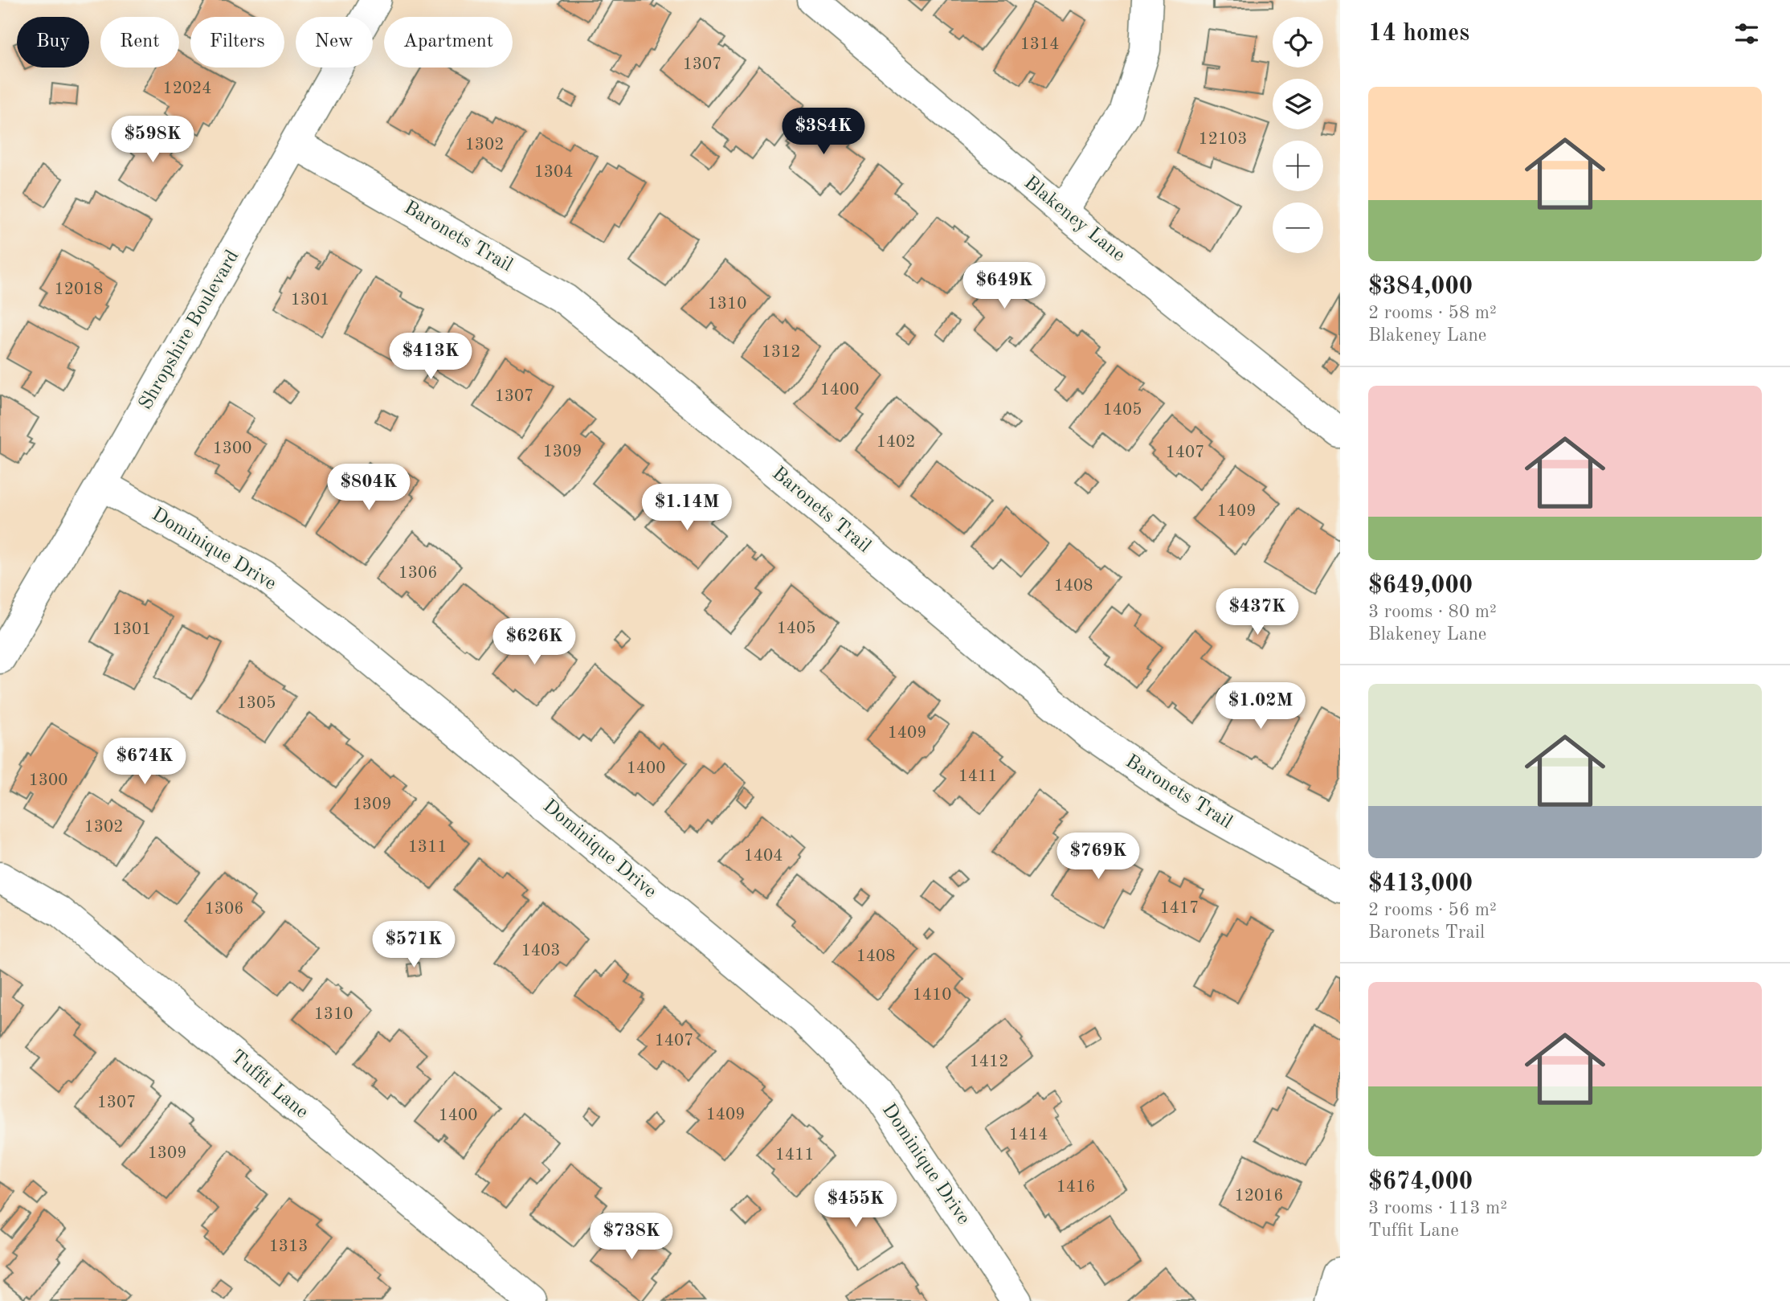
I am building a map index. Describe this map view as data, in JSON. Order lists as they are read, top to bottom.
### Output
{
  "streets": {
    "street": [
      "Blakeney Lane",
      "Baronets Trail",
      "Shropshire Boulevard",
      "Dominique Drive",
      "Tuffit Lane"
    ]
  },
  "crossings": [
    ["Baronets Trail", "Shropshire Boulevard"],
    ["Shropshire Boulevard", "Dominique Drive"]
  ],
  "house_numbers": [
    "1314",
    "1307",
    "12024",
    "12103",
    "1302",
    "1304",
    "12018",
    "1301",
    "1310",
    "1312",
    "1400",
    "1307",
    "1405",
    "1402",
    "1300",
    "1309",
    "1407",
    "1409",
    "1306",
    "1408",
    "1405",
    "1301",
    "1305",
    "1409",
    "1400",
    "1411",
    "1300",
    "1309",
    "1302",
    "1311",
    "1404",
    "1417",
    "1306",
    "1403",
    "1408",
    "1410",
    "1310",
    "1407",
    "1412",
    "1307",
    "1409",
    "1400",
    "1414",
    "1309",
    "1411",
    "1416",
    "12016",
    "1313"
  ],
  "page": {
    "heading": "14 homes",
    "map_buttons": ["+", "−"],
    "chip": [
      "Buy",
      "Rent",
      "Filters",
      "New",
      "Apartment"
    ],
    "list": [
      {
        "name": "$384,000",
        "note": "2 rooms · 58 m² · Blakeney Lane"
      },
      {
        "name": "$649,000",
        "note": "3 rooms · 80 m² · Blakeney Lane"
      },
      {
        "name": "$413,000",
        "note": "2 rooms · 56 m² · Baronets Trail"
      },
      {
        "name": "$674,000",
        "note": "3 rooms · 113 m² · Tuffit Lane"
      }
    ],
    "price": [
      "$384K",
      "$598K",
      "$649K",
      "$413K",
      "$804K",
      "$1.14M",
      "$437K",
      "$626K",
      "$1.02M",
      "$674K",
      "$769K",
      "$571K",
      "$455K",
      "$738K"
    ]
  }
}
